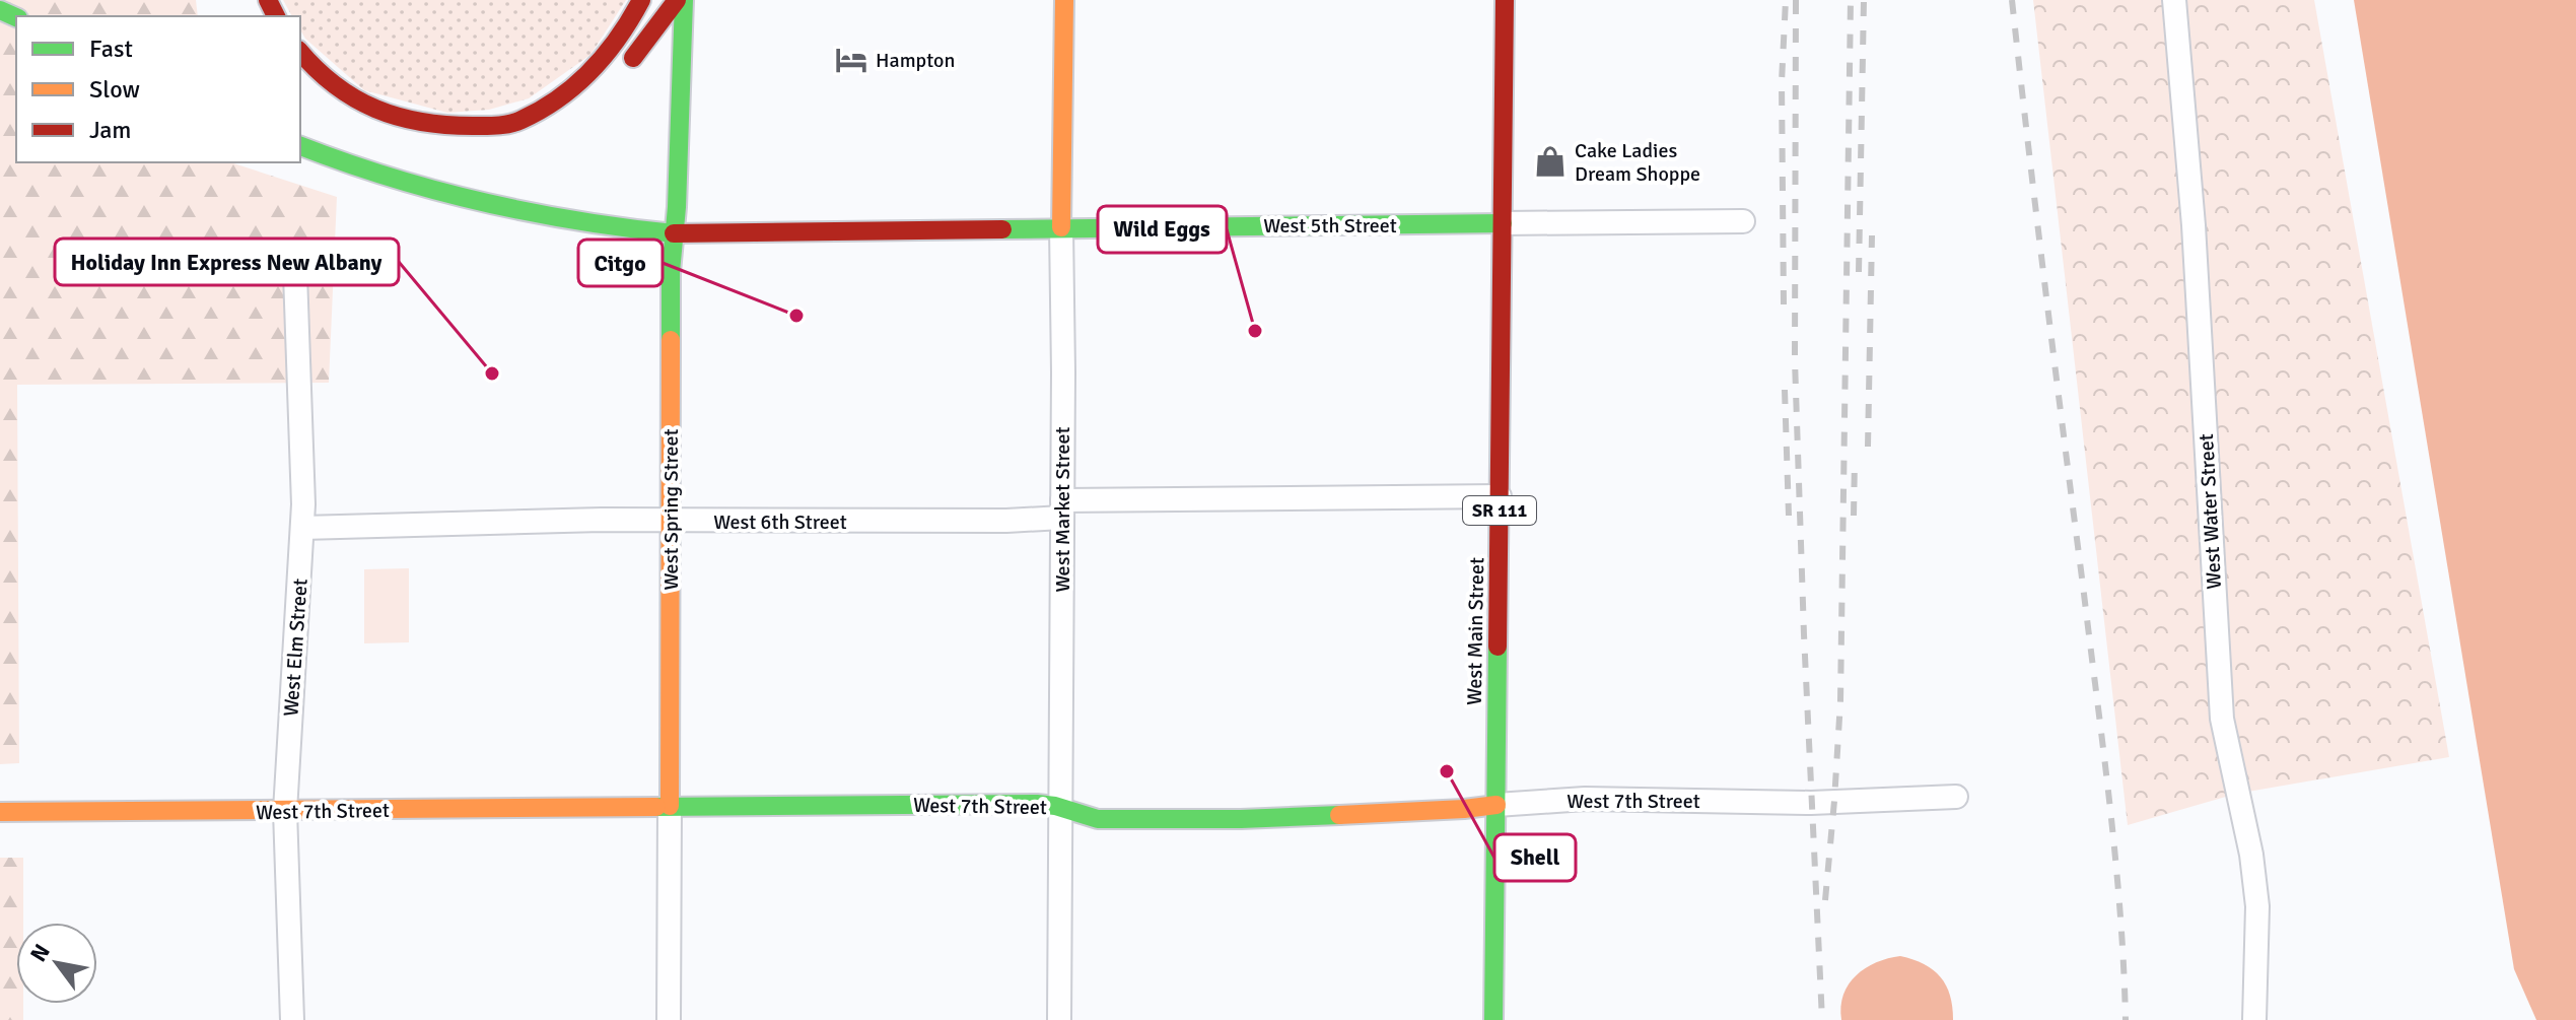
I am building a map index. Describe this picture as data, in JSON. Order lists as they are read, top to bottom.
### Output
{
  "streets": {
    "main road": [
      "West 5th Street",
      "West Spring Street",
      "West Market Street",
      "SR 111",
      "West Main Street",
      "West 7th Street"
    ],
    "street": ["West Water Street", "West 6th Street", "West Elm Street"]
  },
  "crossings": [
    ["West 5th Street", "West Spring Street"],
    ["West 5th Street", "West Market Street"],
    ["West 5th Street", "West Main Street"],
    ["West Spring Street", "West 6th Street"],
    ["West Spring Street", "West 7th Street"],
    ["West Market Street", "West 6th Street"],
    ["West Market Street", "West 7th Street"],
    ["West 6th Street", "West Main Street"],
    ["West 6th Street", "West Elm Street"],
    ["West Main Street", "West 7th Street"],
    ["West Elm Street", "West 7th Street"]
  ],
  "places": {
    "hotel": ["Hampton"],
    "shop": ["Cake Ladies Dream Shoppe"],
    "other": [
      "Citgo",
      "Wild Eggs",
      "Holiday Inn Express New Albany",
      "Shell"
    ]
  },
  "legend": ["Fast", "Slow", "Jam"],
  "north": "top left"
}
